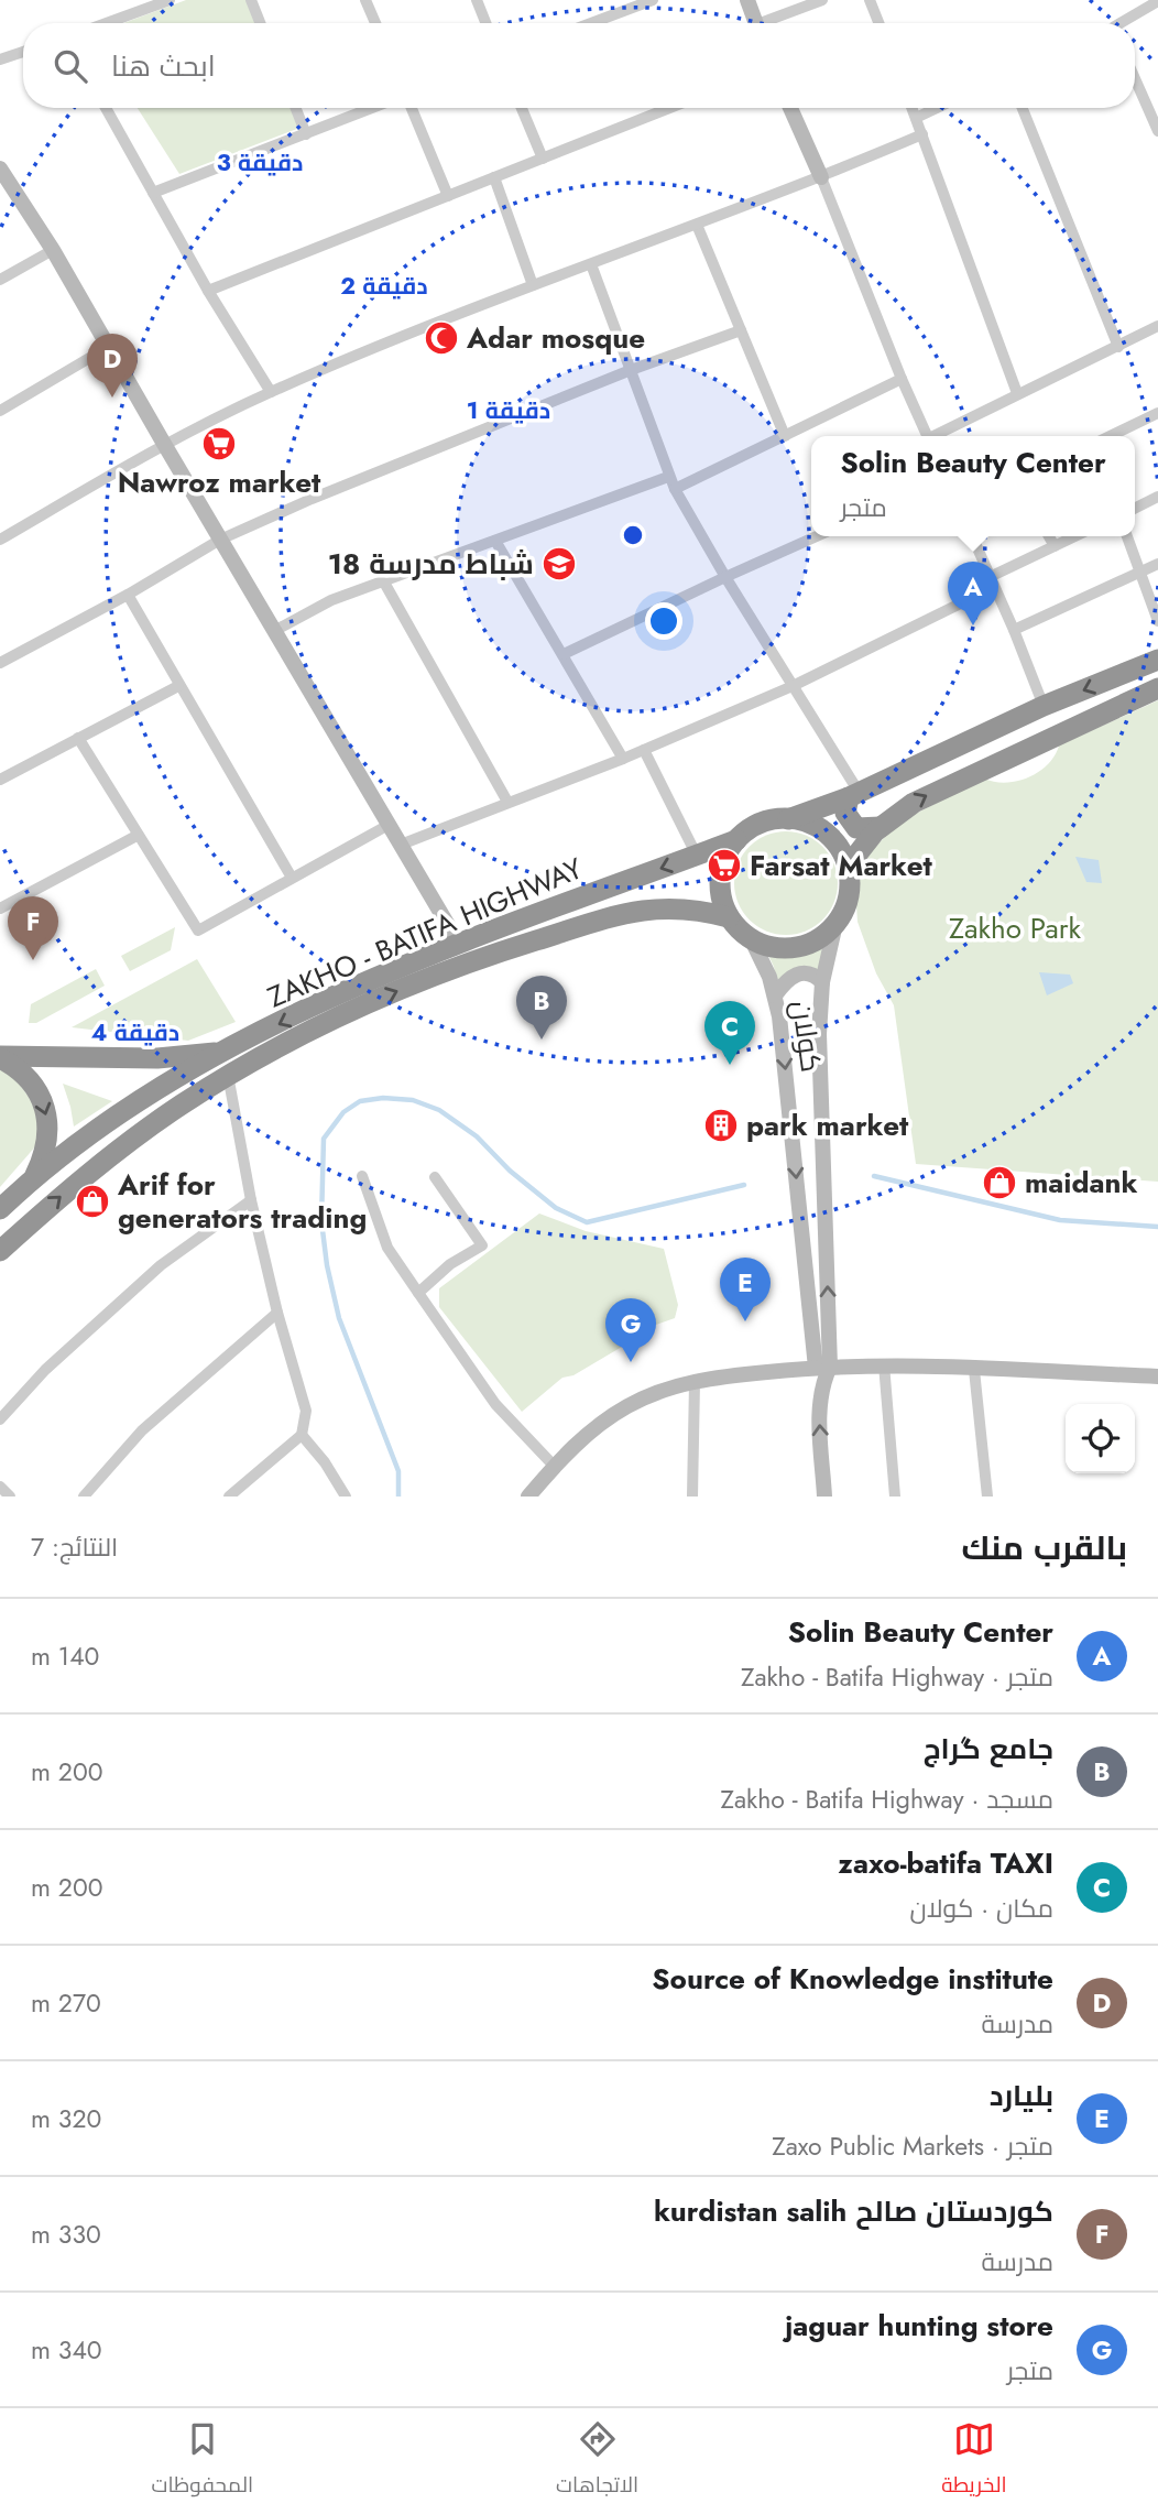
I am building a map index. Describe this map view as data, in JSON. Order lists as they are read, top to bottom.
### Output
{
  "streets": {
    "highway": ["ZAKHO - BATIFA HIGHWAY"],
    "main road": ["كولان"]
  },
  "crossings": [
    ["ZAKHO - BATIFA HIGHWAY", "كولان"]
  ],
  "parks": ["Zakho Park"],
  "places": {
    "mosque": ["Adar mosque"],
    "supermarket": ["Nawroz market", "Farsat Market"],
    "school or university": ["18 شباط مدرسة"],
    "building": ["park market"],
    "shop": ["maidank", "Arif for generators trading"]
  },
  "page": {
    "search": "ابحث هنا",
    "pins": [
      "D",
      "A",
      "F",
      "B",
      "C",
      "E",
      "G"
    ],
    "popup": ["Solin Beauty Center", "متجر"],
    "heading": ["بالقرب منك", "النتائج: 7"],
    "list": [
      {
        "mark": "A",
        "name": "Solin Beauty Center",
        "note": "متجر · Zakho - Batifa Highway",
        "value": "140 m"
      },
      {
        "mark": "B",
        "name": "جامع گراج",
        "note": "مسجد · Zakho - Batifa Highway",
        "value": "200 m"
      },
      {
        "mark": "C",
        "name": "zaxo-batifa TAXI",
        "note": "مكان · كولان",
        "value": "200 m"
      },
      {
        "mark": "D",
        "name": "Source of Knowledge institute",
        "note": "مدرسة",
        "value": "270 m"
      },
      {
        "mark": "E",
        "name": "بليارد",
        "note": "متجر · Zaxo Public Markets",
        "value": "320 m"
      },
      {
        "mark": "F",
        "name": "كوردستان صالح kurdistan salih",
        "note": "مدرسة",
        "value": "330 m"
      },
      {
        "mark": "G",
        "name": "jaguar hunting store",
        "note": "متجر",
        "value": "340 m"
      }
    ],
    "nav": ["الخريطة", "الاتجاهات", "المحفوظات"]
  },
  "rings": [
    "3 دقيقة",
    "2 دقيقة",
    "1 دقيقة",
    "4 دقيقة"
  ]
}
